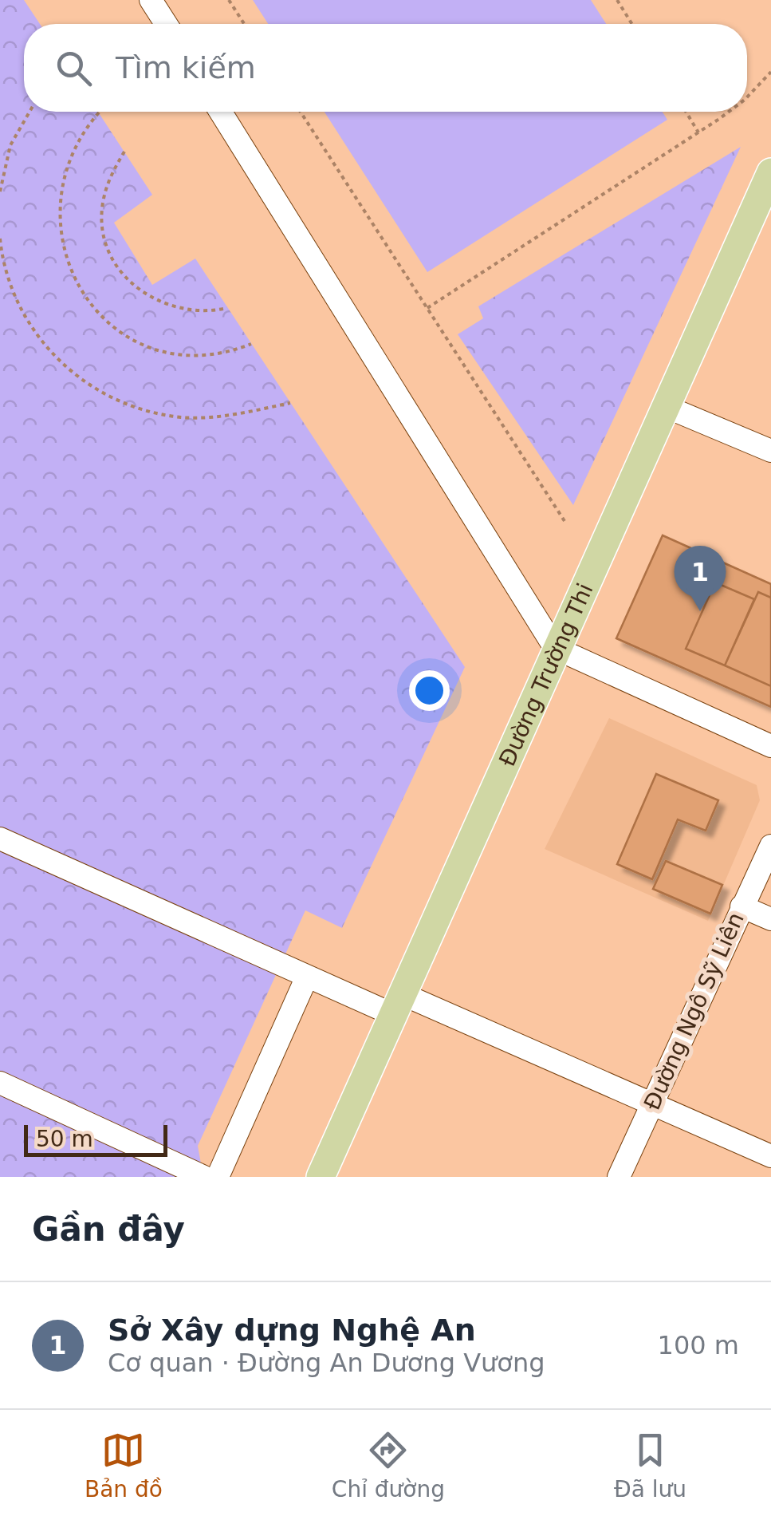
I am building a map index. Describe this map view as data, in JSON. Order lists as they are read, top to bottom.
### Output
{
  "streets": {
    "main road": ["Đường Trường Thi"],
    "street": ["Đường Ngô Sỹ Liên"]
  },
  "scale_bar": "50 m",
  "page": {
    "search": "Tìm kiếm",
    "pins": "1",
    "scale": "50 m",
    "heading": "Gần đây",
    "list": [
      {
        "mark": "1",
        "name": "Sở Xây dựng Nghệ An",
        "note": "Cơ quan · Đường An Dương Vương",
        "value": "100 m"
      }
    ],
    "nav": ["Bản đồ", "Chỉ đường", "Đã lưu"]
  }
}
